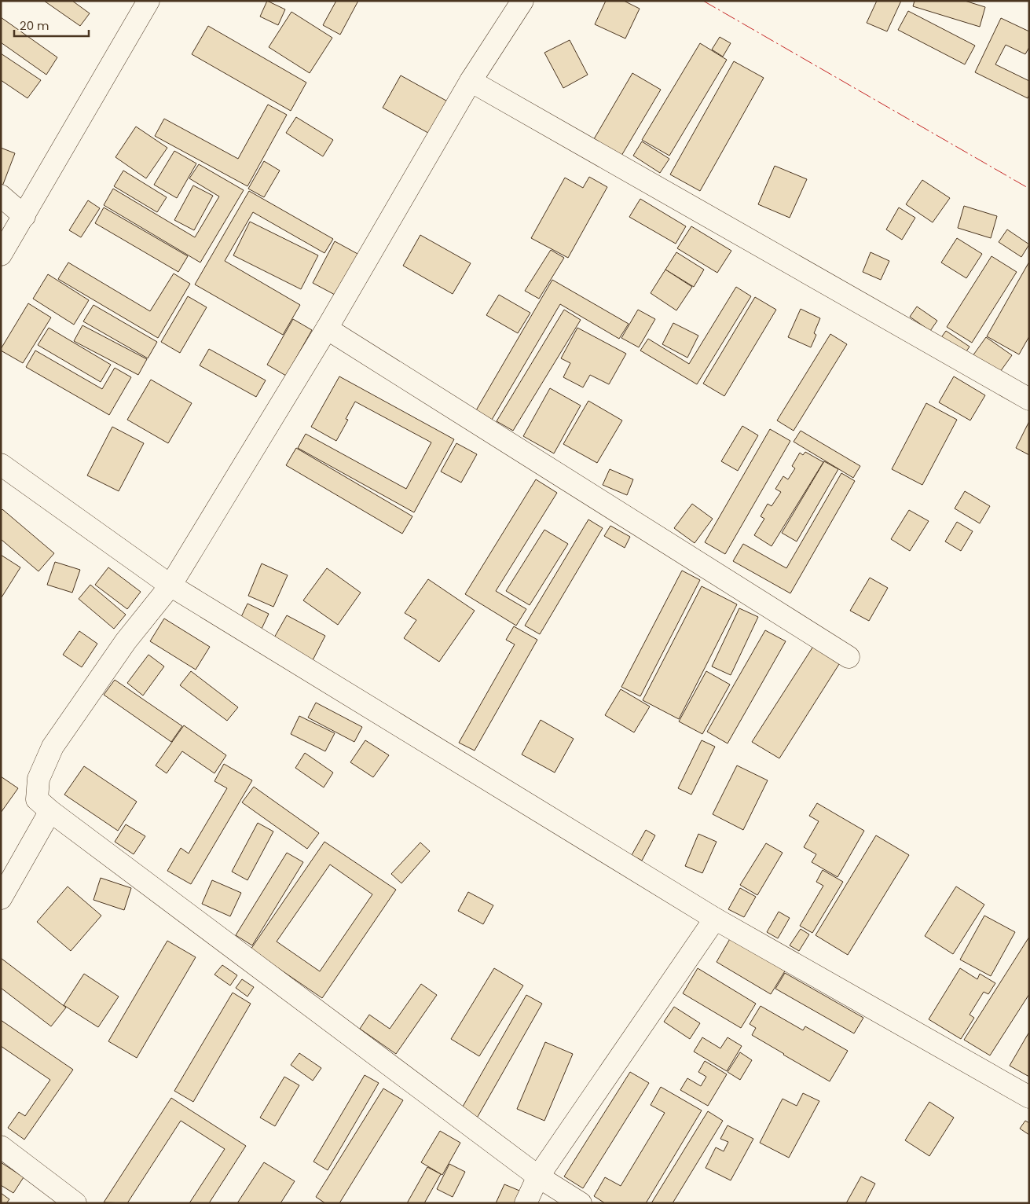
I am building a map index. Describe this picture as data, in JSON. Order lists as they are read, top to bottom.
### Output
{
  "scale_bar": "20 m"
}
